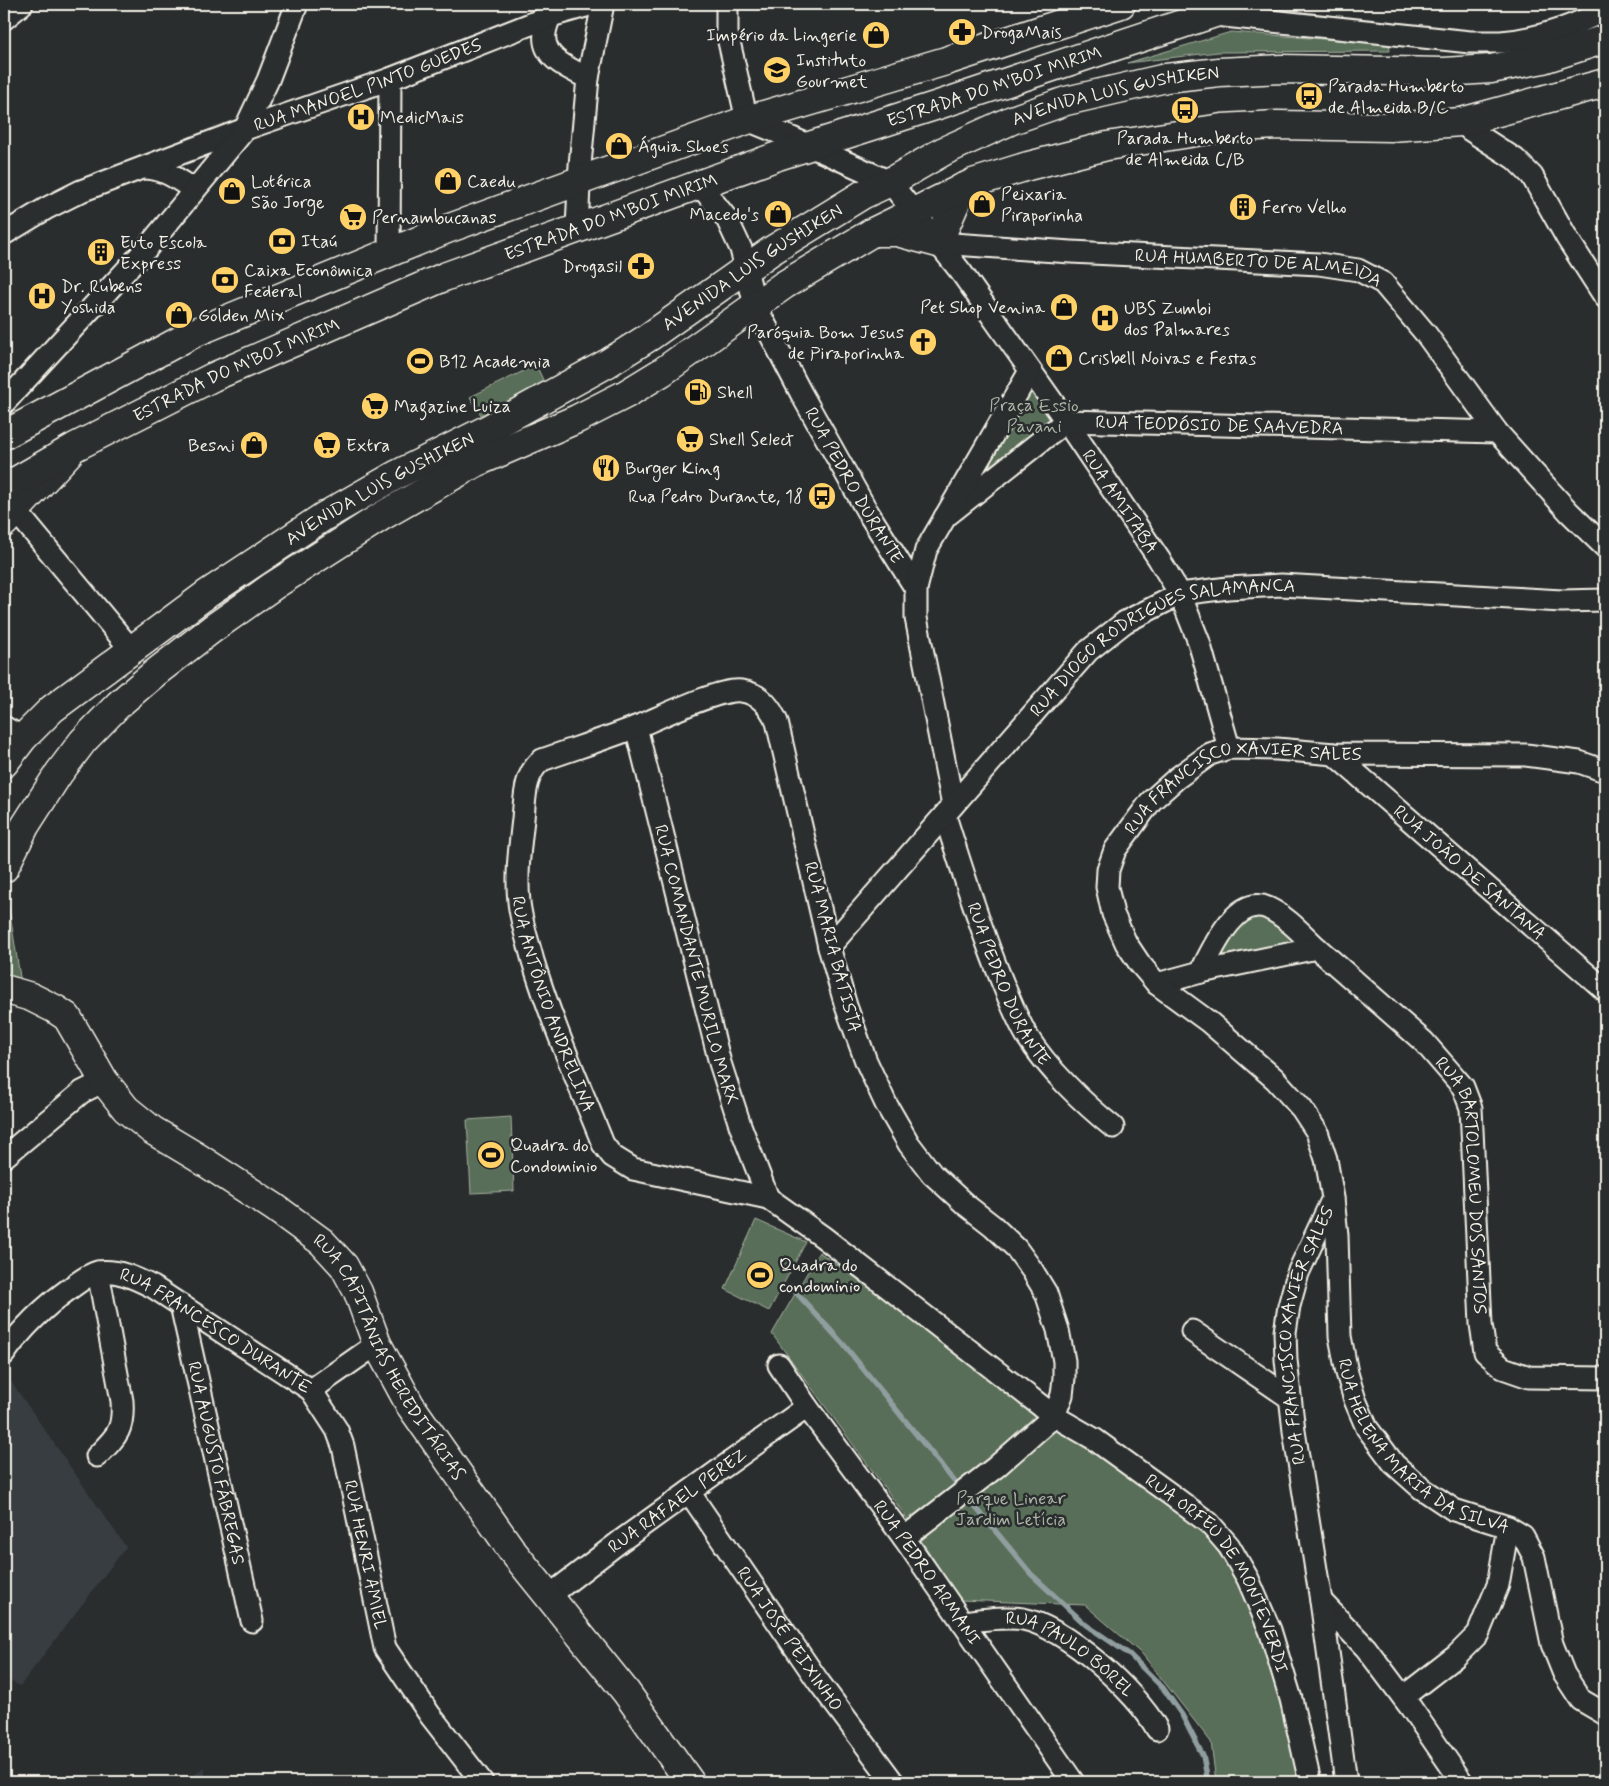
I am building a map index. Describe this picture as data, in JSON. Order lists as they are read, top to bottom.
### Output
{
  "streets": {
    "main road": ["ESTRADA DO M'BOI MIRIM", "AVENIDA LUIS GUSHIKEN", "RUA CAPITÂNIAS HEREDITÁRIAS"],
    "street": [
      "RUA MANOEL PINTO GUEDES",
      "RUA HUMBERTO DE ALMEIDA",
      "RUA TEODÓSIO DE SAAVEDRA",
      "RUA PEDRO DURANTE",
      "RUA AMITABA",
      "RUA DIOGO RODRIGUES SALAMANCA",
      "RUA FRANCISCO XAVIER SALES",
      "RUA JOÃO DE SANTANA",
      "RUA MARIA BATISTA",
      "RUA COMANDANTE MURILO MARX",
      "RUA ANTÔNIO ANDRELINA",
      "RUA BARTOLOMEU DOS SANTOS",
      "RUA FRANCESCO DURANTE",
      "RUA HELENA MARIA DA SILVA",
      "RUA AUGUSTO FÁBREGAS",
      "RUA RAFAEL PEREZ",
      "RUA HENRI AMIEL",
      "RUA PEDRO ARMANI",
      "RUA ORFEU DE MONTEVERDI",
      "RUA JOSÉ PEIXINHO",
      "RUA PAULO BOREL"
    ]
  },
  "crossings": [
    ["ESTRADA DO M'BOI MIRIM", "RUA PEDRO DURANTE"],
    ["AVENIDA LUIS GUSHIKEN", "RUA PEDRO DURANTE"],
    ["AVENIDA LUIS GUSHIKEN", "RUA AMITABA"],
    ["RUA HUMBERTO DE ALMEIDA", "RUA TEODÓSIO DE SAAVEDRA"],
    ["RUA HUMBERTO DE ALMEIDA", "RUA AMITABA"],
    ["RUA TEODÓSIO DE SAAVEDRA", "RUA AMITABA"],
    ["RUA PEDRO DURANTE", "RUA DIOGO RODRIGUES SALAMANCA"],
    ["RUA AMITABA", "RUA DIOGO RODRIGUES SALAMANCA"],
    ["RUA AMITABA", "RUA FRANCISCO XAVIER SALES"],
    ["RUA DIOGO RODRIGUES SALAMANCA", "RUA MARIA BATISTA"],
    ["RUA FRANCISCO XAVIER SALES", "RUA JOÃO DE SANTANA"],
    ["RUA FRANCISCO XAVIER SALES", "RUA HELENA MARIA DA SILVA"],
    ["RUA MARIA BATISTA", "RUA COMANDANTE MURILO MARX"],
    ["RUA MARIA BATISTA", "RUA ANTÔNIO ANDRELINA"],
    ["RUA MARIA BATISTA", "RUA PEDRO ARMANI"],
    ["RUA MARIA BATISTA", "RUA ORFEU DE MONTEVERDI"],
    ["RUA COMANDANTE MURILO MARX", "RUA ANTÔNIO ANDRELINA"],
    ["RUA ANTÔNIO ANDRELINA", "RUA ORFEU DE MONTEVERDI"],
    ["RUA FRANCESCO DURANTE", "RUA CAPITÂNIAS HEREDITÁRIAS"],
    ["RUA FRANCESCO DURANTE", "RUA AUGUSTO FÁBREGAS"],
    ["RUA FRANCESCO DURANTE", "RUA HENRI AMIEL"],
    ["RUA CAPITÂNIAS HEREDITÁRIAS", "RUA RAFAEL PEREZ"],
    ["RUA RAFAEL PEREZ", "RUA PEDRO ARMANI"],
    ["RUA RAFAEL PEREZ", "RUA JOSÉ PEIXINHO"],
    ["RUA PEDRO ARMANI", "RUA PAULO BOREL"]
  ],
  "parks": ["Praça Essio Pavani", "Parque Linear Jardim Letícia"],
  "places": {
    "pharmacy": ["DrogaMais", "Drogasil"],
    "shop": [
      "Império da Lingerie",
      "Águia Shoes",
      "Caedu",
      "Lotérica São Jorge",
      "Peixaria Piraporinha",
      "Macedo's",
      "Pet Shop Venina",
      "Golden Mix",
      "Crisbell Noivas e Festas",
      "Besni"
    ],
    "school or university": ["Instituto Gourmet"],
    "bus stop": ["Parada Humberto de Almeida B/C", "Parada Humberto de Almeida C/B", "Rua Pedro Durante, 18"],
    "hospital": ["MedicMais", "Dr. Rubens Yoshida", "UBS Zumbi dos Palmares"],
    "building": ["Ferro Velho", "Euto Escola Express"],
    "supermarket": [
      "Pernambucanas",
      "Magazine Luiza",
      "Shell Select",
      "Extra"
    ],
    "bank": ["Itaú", "Caixa Econômica Federal"],
    "church": ["Paróquia Bom Jesus de Piraporinha"],
    "sports": ["B12 Academia", "Quadra do Condominio", "Quadra do condominio"],
    "fuel station": ["Shell"],
    "restaurant": ["Burger King"]
  }
}
